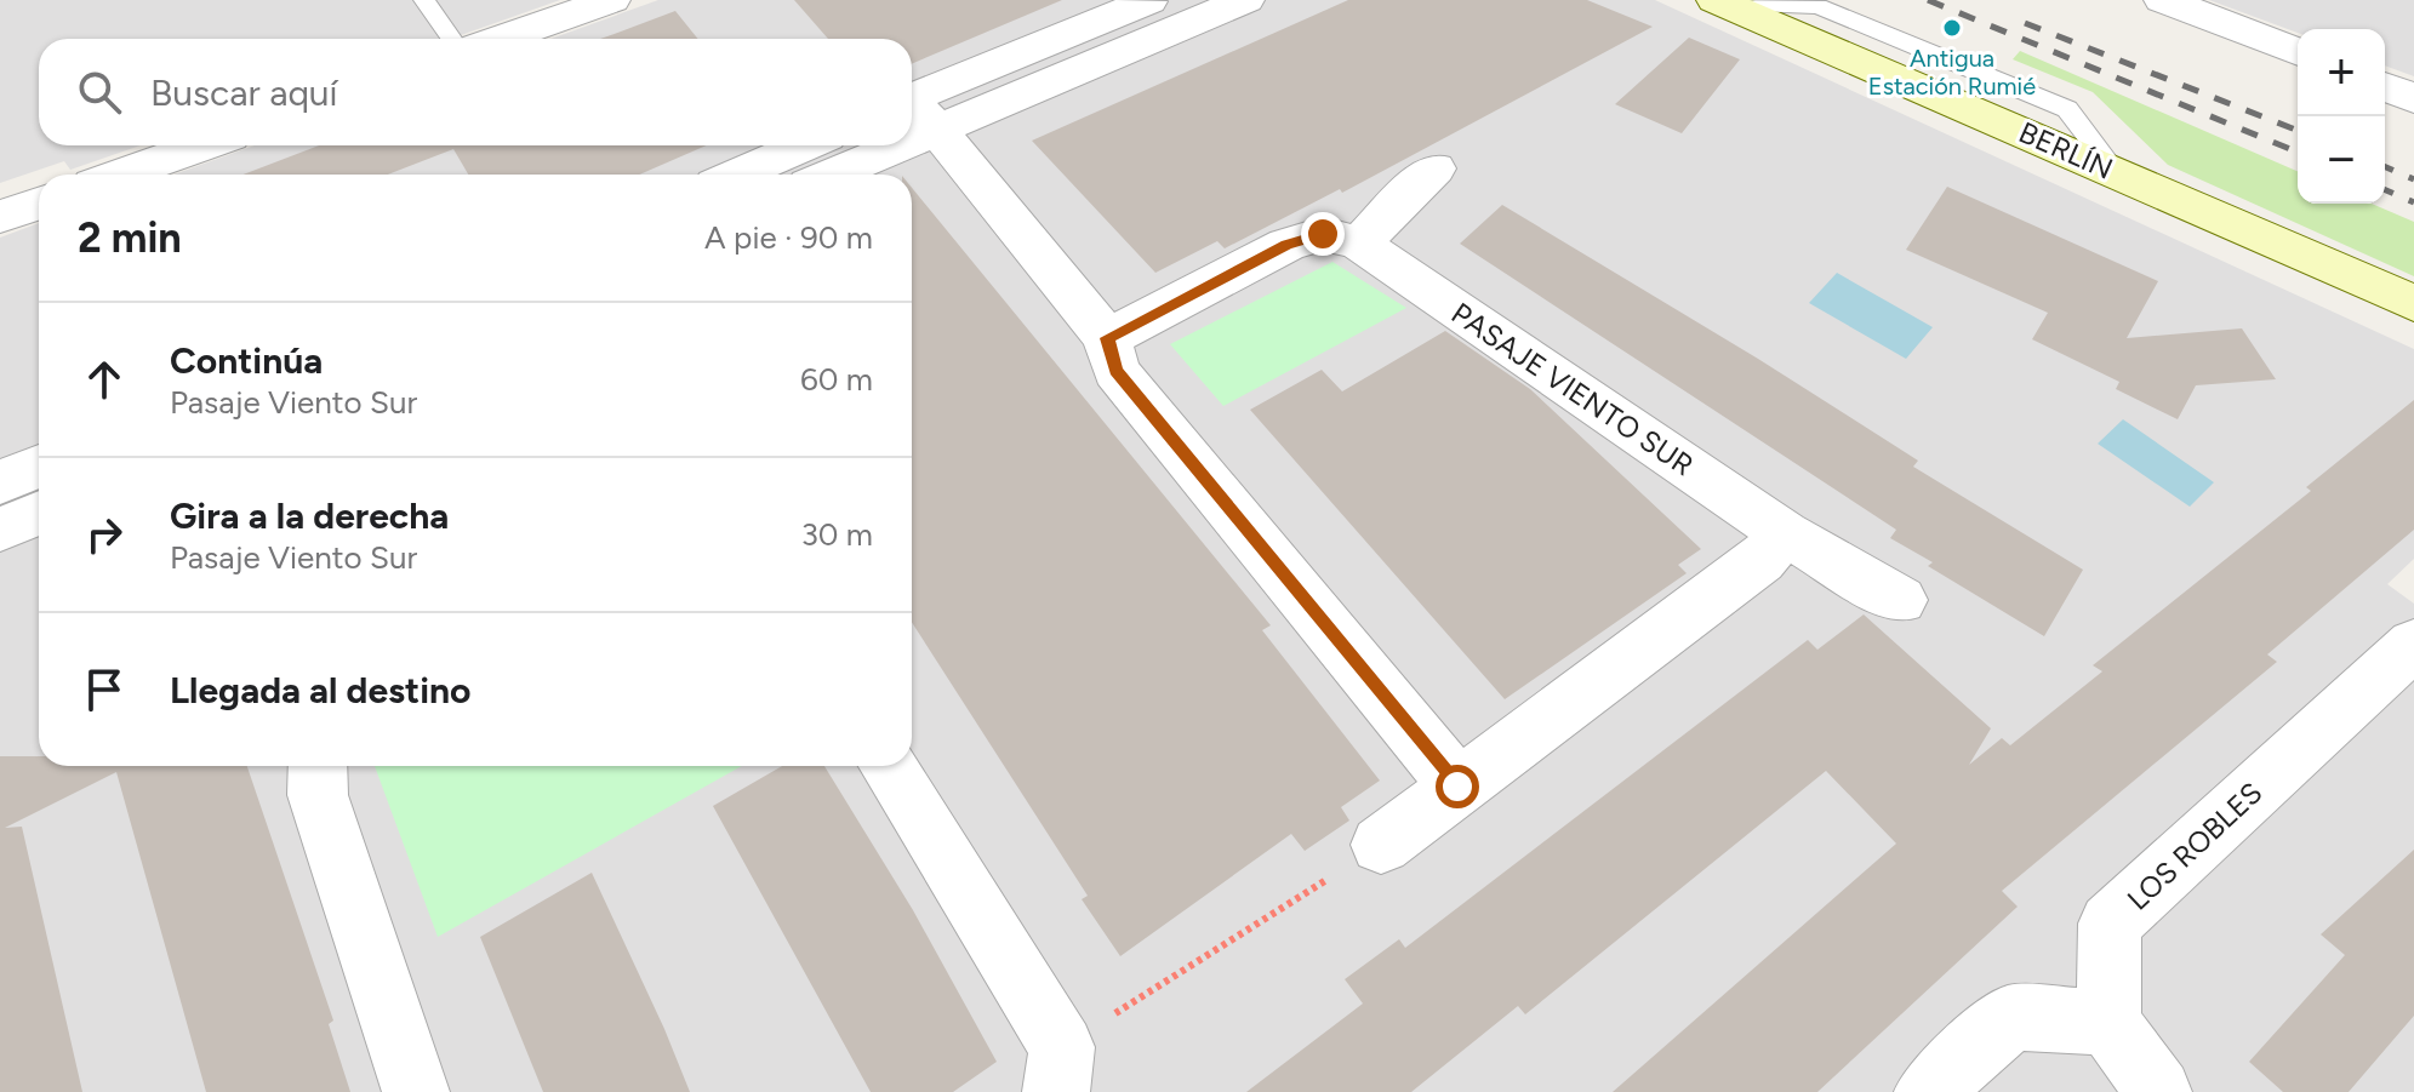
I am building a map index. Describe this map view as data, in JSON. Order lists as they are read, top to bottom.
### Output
{
  "streets": {
    "main road": ["BERLÍN"],
    "street": ["PASAJE VIENTO SUR", "LOS ROBLES"]
  },
  "places": ["Antigua Estación Rumié"],
  "page": {
    "map_buttons": ["+", "−"],
    "search": "Buscar aquí",
    "heading": ["2 min", "A pie · 90 m"],
    "list": [
      ["Continúa", "Pasaje Viento Sur", "60 m"],
      ["Gira a la derecha", "Pasaje Viento Sur", "30 m"],
      "Llegada al destino"
    ]
  }
}
